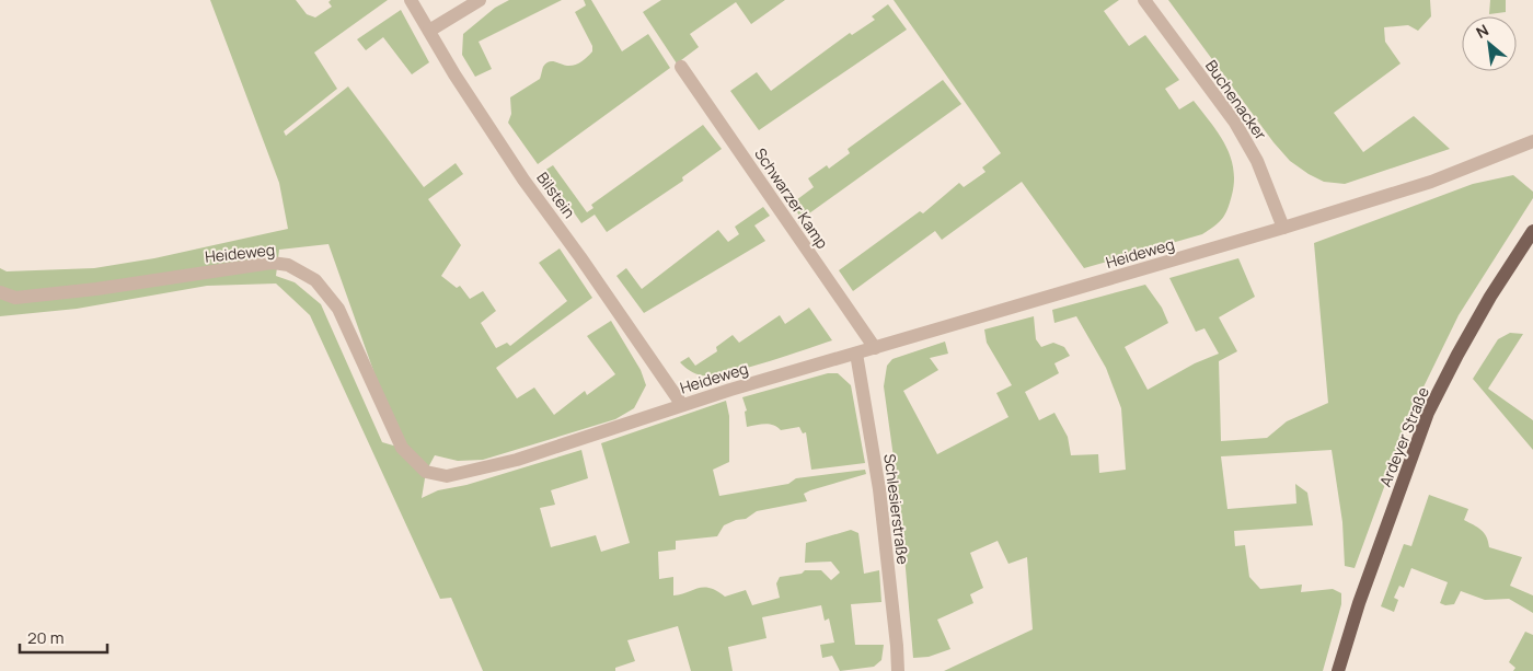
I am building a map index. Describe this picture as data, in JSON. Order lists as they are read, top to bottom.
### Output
{
  "streets": {
    "main road": ["Ardeyer Straße"],
    "street": [
      "Buchenacker",
      "Bilstein",
      "Schwarzer Kamp",
      "Heideweg",
      "Schlesierstraße"
    ]
  },
  "crossings": [
    ["Buchenacker", "Heideweg"],
    ["Bilstein", "Heideweg"],
    ["Schwarzer Kamp", "Heideweg"],
    ["Heideweg", "Schlesierstraße"]
  ],
  "scale_bar": "20 m",
  "north": "top left"
}
